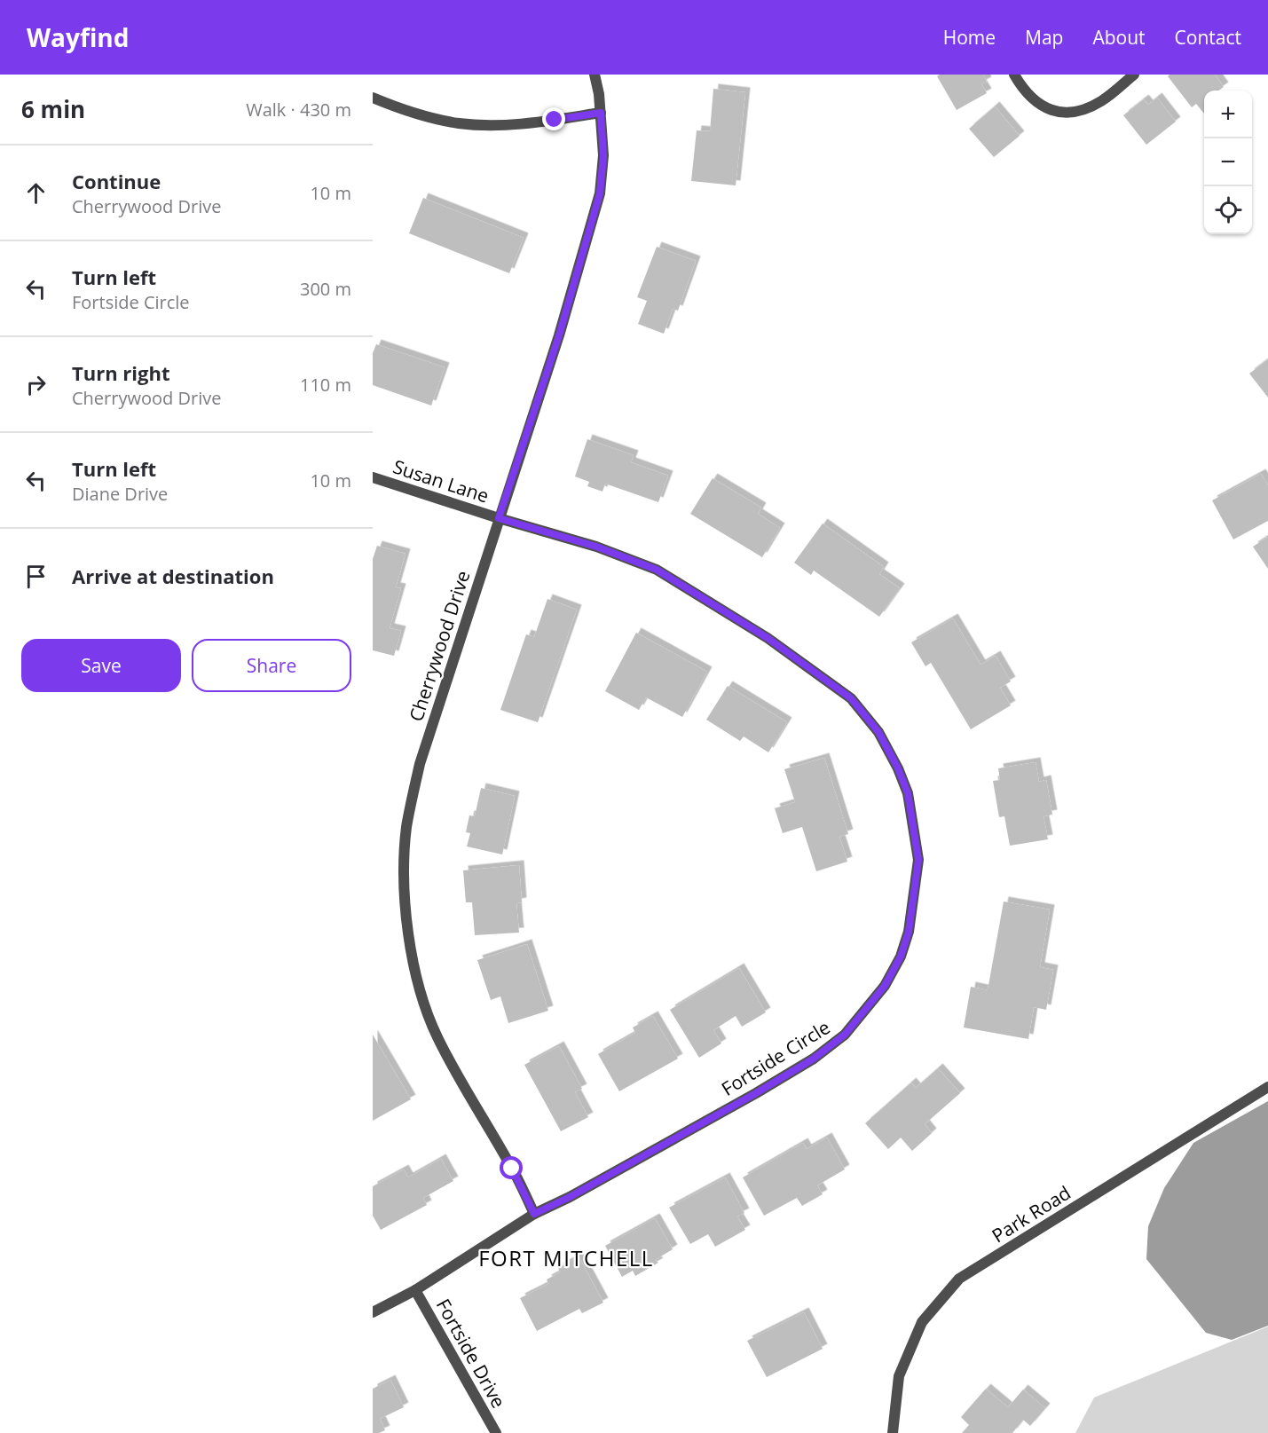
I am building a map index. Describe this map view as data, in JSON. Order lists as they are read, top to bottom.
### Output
{
  "streets": {
    "street": [
      "Susan Lane",
      "Cherrywood Drive",
      "Fortside Circle",
      "Park Road",
      "Fortside Drive"
    ]
  },
  "crossings": [
    ["Susan Lane", "Cherrywood Drive"],
    ["Susan Lane", "Fortside Circle"],
    ["Cherrywood Drive", "Fortside Circle"],
    ["Fortside Circle", "Fortside Drive"]
  ],
  "districts": ["FORT MITCHELL"],
  "page": {
    "header": "Wayfind",
    "nav": [
      "Home",
      "Map",
      "About",
      "Contact"
    ],
    "heading": ["6 min", "Walk · 430 m"],
    "map_buttons": ["+", "−"],
    "list": [
      ["Continue", "Cherrywood Drive", "10 m"],
      ["Turn left", "Fortside Circle", "300 m"],
      ["Turn right", "Cherrywood Drive", "110 m"],
      ["Turn left", "Diane Drive", "10 m"],
      "Arrive at destination"
    ],
    "buttons": ["Save", "Share"]
  }
}
